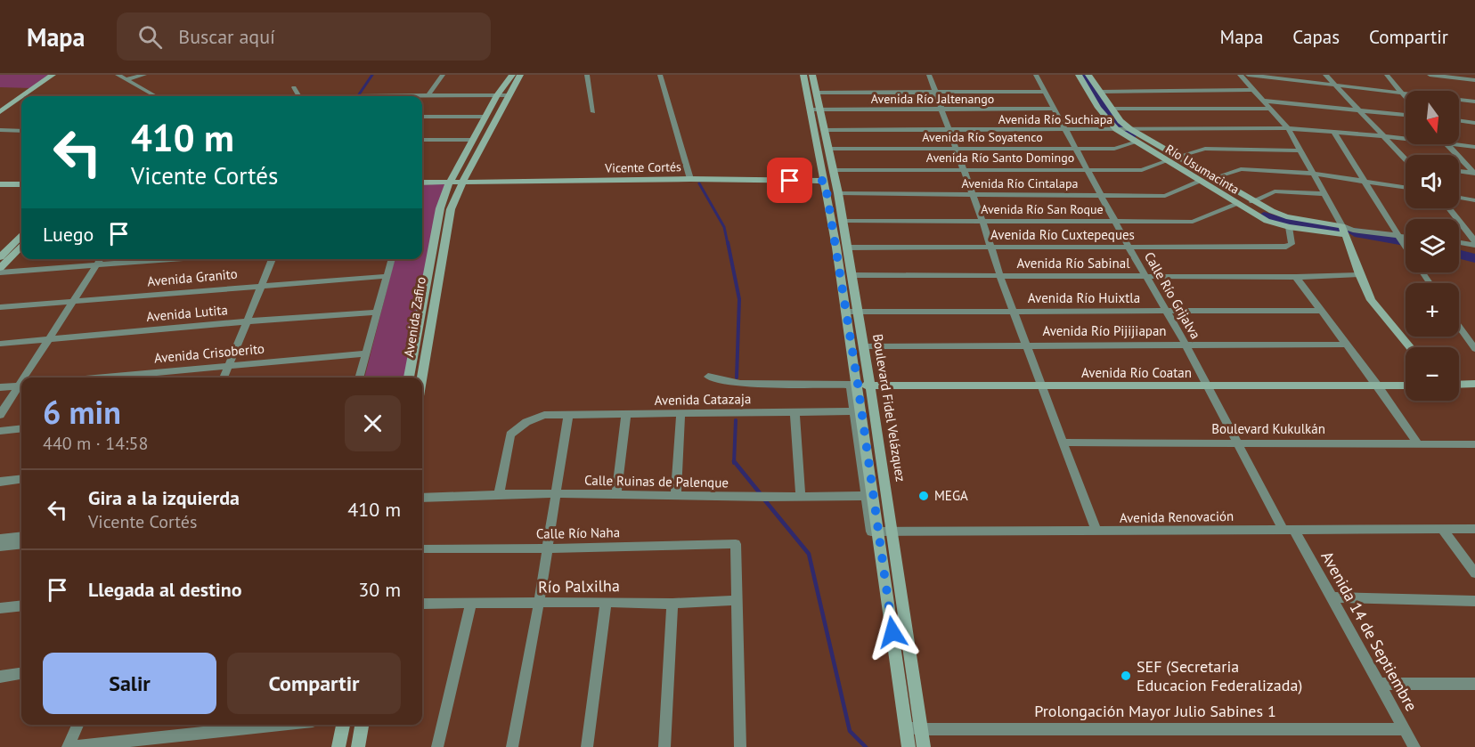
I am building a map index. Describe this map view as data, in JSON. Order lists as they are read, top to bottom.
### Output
{
  "streets": {
    "street": [
      "Avenida Río Jaltenango",
      "Avenida Río Suchiapa",
      "Avenida Río Soyatenco",
      "Avenida Río Santo Domingo",
      "Vicente Cortés",
      "Río Usumacinta",
      "Avenida Río Cintalapa",
      "Avenida Río San Roque",
      "Avenida Río Cuxtepeques",
      "Avenida Río Sabinal",
      "Avenida Granito",
      "Calle Río Grijalva",
      "Avenida Río Huixtla",
      "Avenida Lutita",
      "Avenida Zafiro",
      "Avenida Río Pijijiapan",
      "Avenida Crisoberito",
      "Avenida Río Coatan",
      "Avenida Catazaja",
      "Boulevard Fidel Velázquez",
      "Boulevard Kukulkán",
      "Calle Ruinas de Palenque",
      "Avenida Renovación",
      "Calle Río Naha",
      "Río Palxilha",
      "Avenida 14 de Septiembre",
      "Prolongación Mayor Julio Sabines 1"
    ]
  },
  "crossings": [
    ["Avenida Río Jaltenango", "Calle Río Grijalva"],
    ["Avenida Río Jaltenango", "Boulevard Fidel Velázquez"],
    ["Avenida Río Suchiapa", "Río Usumacinta"],
    ["Avenida Río Suchiapa", "Calle Río Grijalva"],
    ["Avenida Río Suchiapa", "Boulevard Fidel Velázquez"],
    ["Avenida Río Soyatenco", "Río Usumacinta"],
    ["Avenida Río Soyatenco", "Calle Río Grijalva"],
    ["Avenida Río Soyatenco", "Boulevard Fidel Velázquez"],
    ["Avenida Río Santo Domingo", "Río Usumacinta"],
    ["Avenida Río Santo Domingo", "Calle Río Grijalva"],
    ["Avenida Río Santo Domingo", "Boulevard Fidel Velázquez"],
    ["Vicente Cortés", "Avenida Zafiro"],
    ["Vicente Cortés", "Boulevard Fidel Velázquez"],
    ["Río Usumacinta", "Avenida Río Cintalapa"],
    ["Río Usumacinta", "Avenida Río San Roque"],
    ["Río Usumacinta", "Avenida Río Cuxtepeques"],
    ["Avenida Río Cintalapa", "Calle Río Grijalva"],
    ["Avenida Río Cintalapa", "Boulevard Fidel Velázquez"],
    ["Avenida Río San Roque", "Calle Río Grijalva"],
    ["Avenida Río San Roque", "Boulevard Fidel Velázquez"],
    ["Avenida Río Cuxtepeques", "Calle Río Grijalva"],
    ["Avenida Río Cuxtepeques", "Boulevard Fidel Velázquez"],
    ["Avenida Río Sabinal", "Calle Río Grijalva"],
    ["Avenida Río Sabinal", "Boulevard Fidel Velázquez"],
    ["Calle Río Grijalva", "Avenida Río Huixtla"],
    ["Calle Río Grijalva", "Avenida Río Pijijiapan"],
    ["Calle Río Grijalva", "Avenida Río Coatan"],
    ["Calle Río Grijalva", "Boulevard Kukulkán"],
    ["Calle Río Grijalva", "Avenida Renovación"],
    ["Calle Río Grijalva", "Avenida 14 de Septiembre"],
    ["Avenida Río Huixtla", "Boulevard Fidel Velázquez"],
    ["Avenida Río Pijijiapan", "Boulevard Fidel Velázquez"],
    ["Avenida Río Coatan", "Boulevard Fidel Velázquez"],
    ["Avenida Catazaja", "Calle Ruinas de Palenque"],
    ["Boulevard Fidel Velázquez", "Avenida Renovación"],
    ["Boulevard Fidel Velázquez", "Prolongación Mayor Julio Sabines 1"],
    ["Avenida Renovación", "Avenida 14 de Septiembre"],
    ["Calle Río Naha", "Río Palxilha"],
    ["Avenida 14 de Septiembre", "Prolongación Mayor Julio Sabines 1"]
  ],
  "places": ["MEGA", "SEF (Secretaria Educacion Federalizada)"],
  "north": "bottom",
  "page": {
    "header": "Mapa",
    "search": "Buscar aquí",
    "nav": ["Mapa", "Capas", "Compartir"],
    "map_buttons": ["+", "−"],
    "turn": ["410 m", "Vicente Cortés"],
    "then": "Luego",
    "heading": ["6 min", "440 m · 14:58"],
    "list": [
      {
        "name": "Gira a la izquierda",
        "note": "Vicente Cortés",
        "value": "410 m"
      },
      {
        "name": "Llegada al destino",
        "value": "30 m"
      }
    ],
    "buttons": ["Salir", "Compartir"]
  }
}
